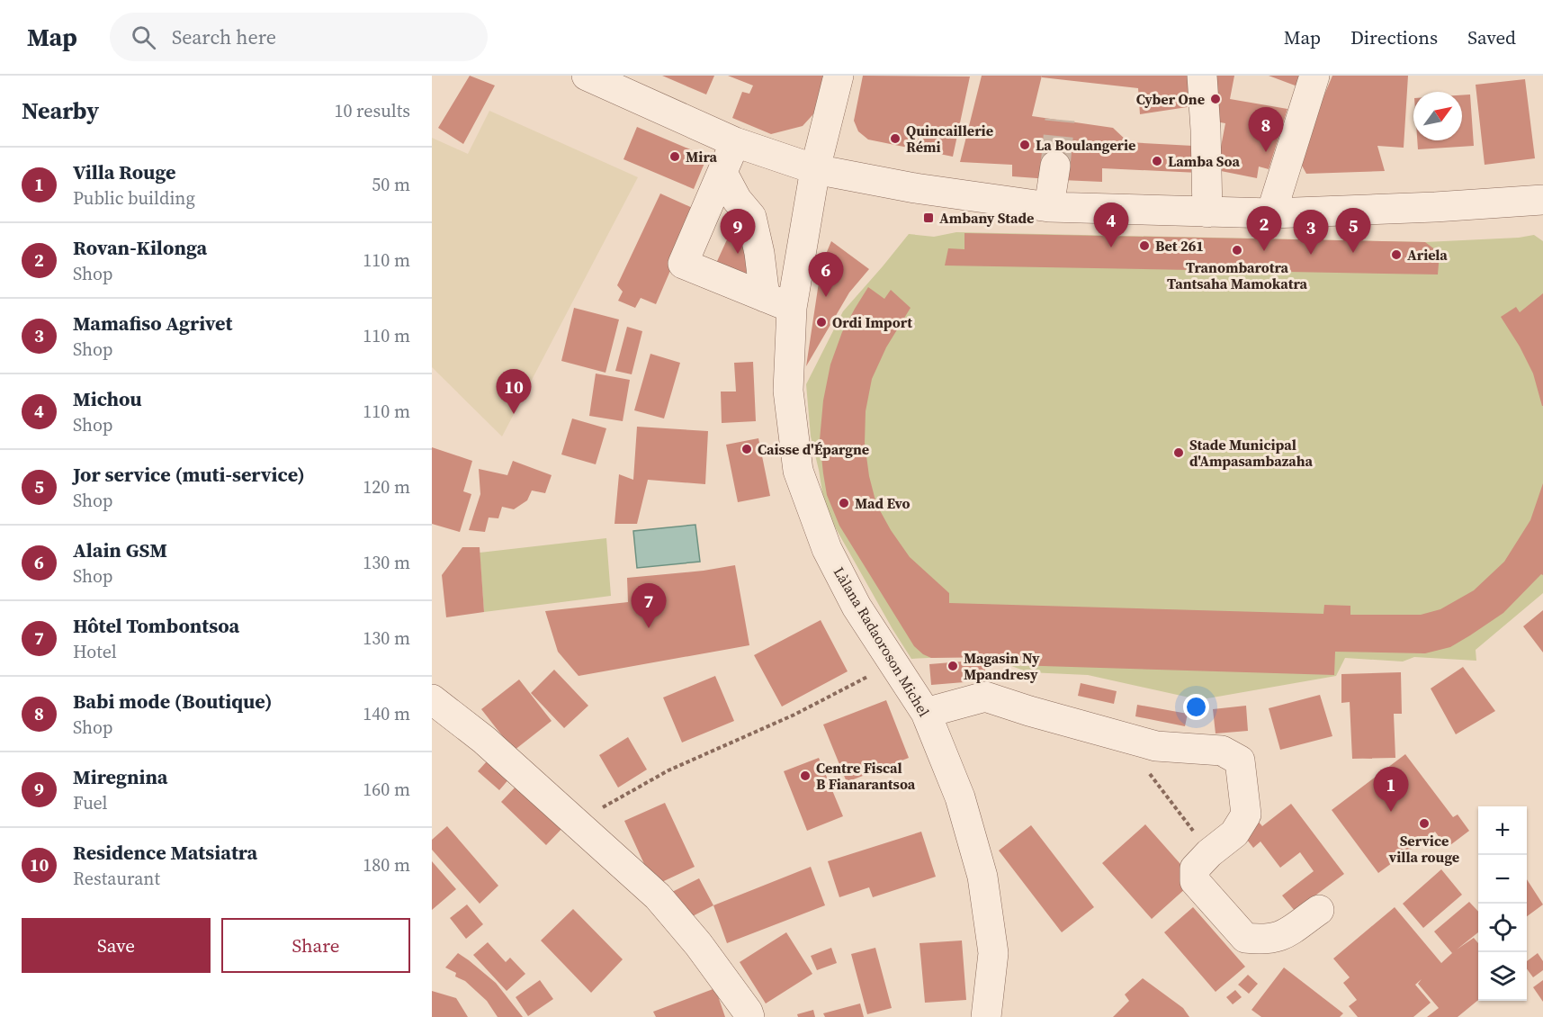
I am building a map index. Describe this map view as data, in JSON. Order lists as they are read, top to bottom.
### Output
{
  "streets": {
    "street": ["Làlana Radaoroson Michel"]
  },
  "places": {
    "other": [
      "Cyber One",
      "Quincaillerie Rémi",
      "La Boulangerie",
      "Mira",
      "Lamba Soa",
      "Bet 261",
      "Tranombarotra Tantsaha Mamokatra",
      "Ariela",
      "Ordi Import",
      "Caisse d'Épargne",
      "Stade Municipal d'Ampasambazaha",
      "Mad Evo",
      "Magasin Ny Mpandresy",
      "Centre Fiscal B Fianarantsoa",
      "Service villa rouge"
    ],
    "transit": ["Ambany Stade"]
  },
  "north": "top right",
  "page": {
    "header": "Map",
    "search": "Search here",
    "nav": ["Map", "Directions", "Saved"],
    "heading": ["Nearby", "10 results"],
    "pins": [
      "8",
      "4",
      "2",
      "5",
      "9",
      "3",
      "6",
      "10",
      "7",
      "1"
    ],
    "list": [
      {
        "mark": "1",
        "name": "Villa Rouge",
        "note": "Public building",
        "value": "50 m"
      },
      {
        "mark": "2",
        "name": "Rovan-Kilonga",
        "note": "Shop",
        "value": "110 m"
      },
      {
        "mark": "3",
        "name": "Mamafiso Agrivet",
        "note": "Shop",
        "value": "110 m"
      },
      {
        "mark": "4",
        "name": "Michou",
        "note": "Shop",
        "value": "110 m"
      },
      {
        "mark": "5",
        "name": "Jor service (muti-service)",
        "note": "Shop",
        "value": "120 m"
      },
      {
        "mark": "6",
        "name": "Alain GSM",
        "note": "Shop",
        "value": "130 m"
      },
      {
        "mark": "7",
        "name": "Hôtel Tombontsoa",
        "note": "Hotel",
        "value": "130 m"
      },
      {
        "mark": "8",
        "name": "Babi mode (Boutique)",
        "note": "Shop",
        "value": "140 m"
      },
      {
        "mark": "9",
        "name": "Miregnina",
        "note": "Fuel",
        "value": "160 m"
      },
      {
        "mark": "10",
        "name": "Residence Matsiatra",
        "note": "Restaurant",
        "value": "180 m"
      }
    ],
    "map_buttons": ["+", "−"],
    "buttons": ["Save", "Share"]
  }
}
